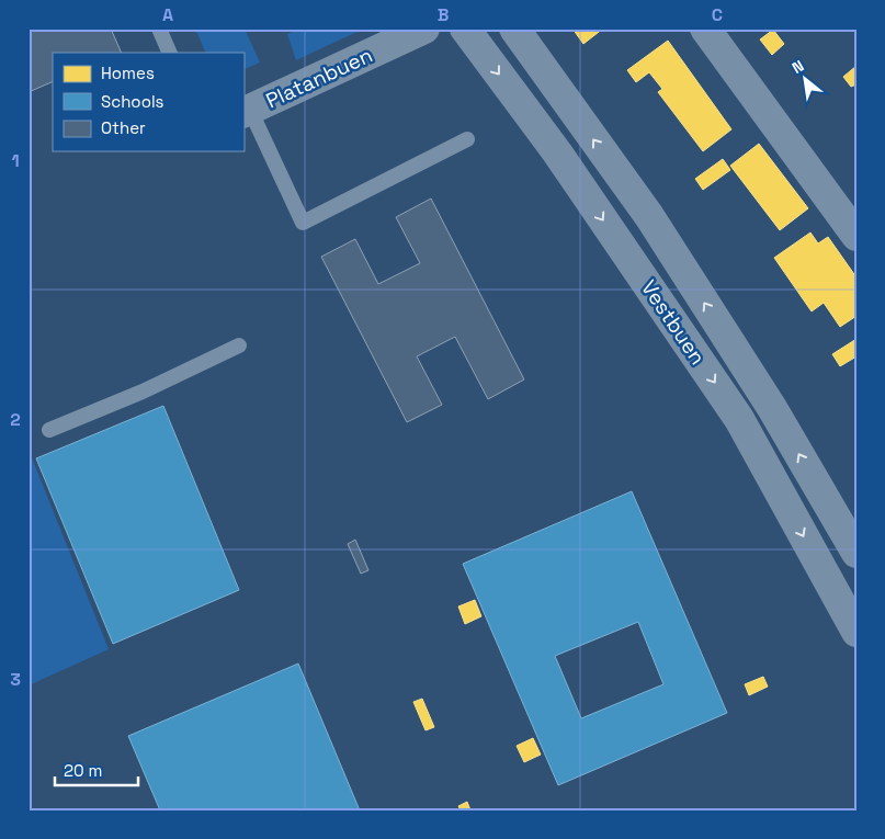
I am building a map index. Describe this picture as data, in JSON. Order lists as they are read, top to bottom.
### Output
{
  "streets": {
    "street": ["Platanbuen", "Vestbuen"]
  },
  "legend": ["Homes", "Schools", "Other"],
  "scale_bar": "20 m",
  "north": "top left",
  "grid": {
    "columns": ["A", "B", "C"],
    "rows": ["1", "2", "3"]
  }
}
